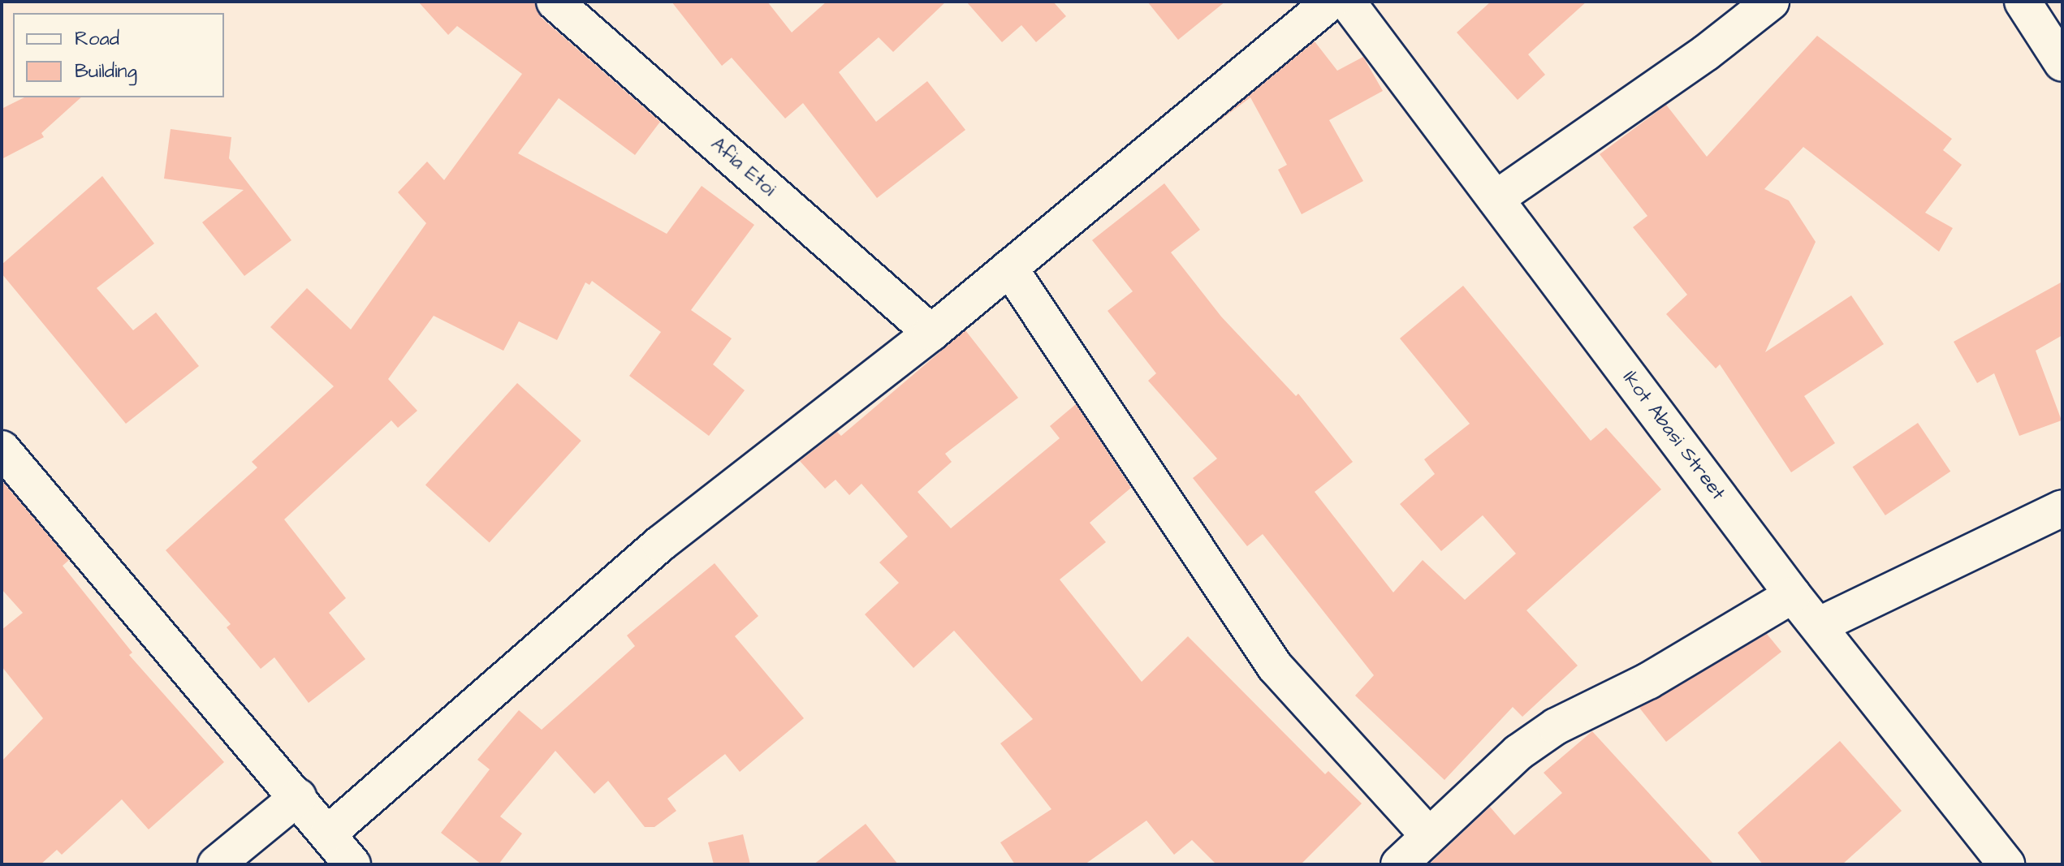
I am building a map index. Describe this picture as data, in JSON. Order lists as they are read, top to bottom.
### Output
{
  "streets": {
    "street": ["Afia Etoi", "Ikot Abasi Street"]
  },
  "legend": ["Road", "Building"]
}
